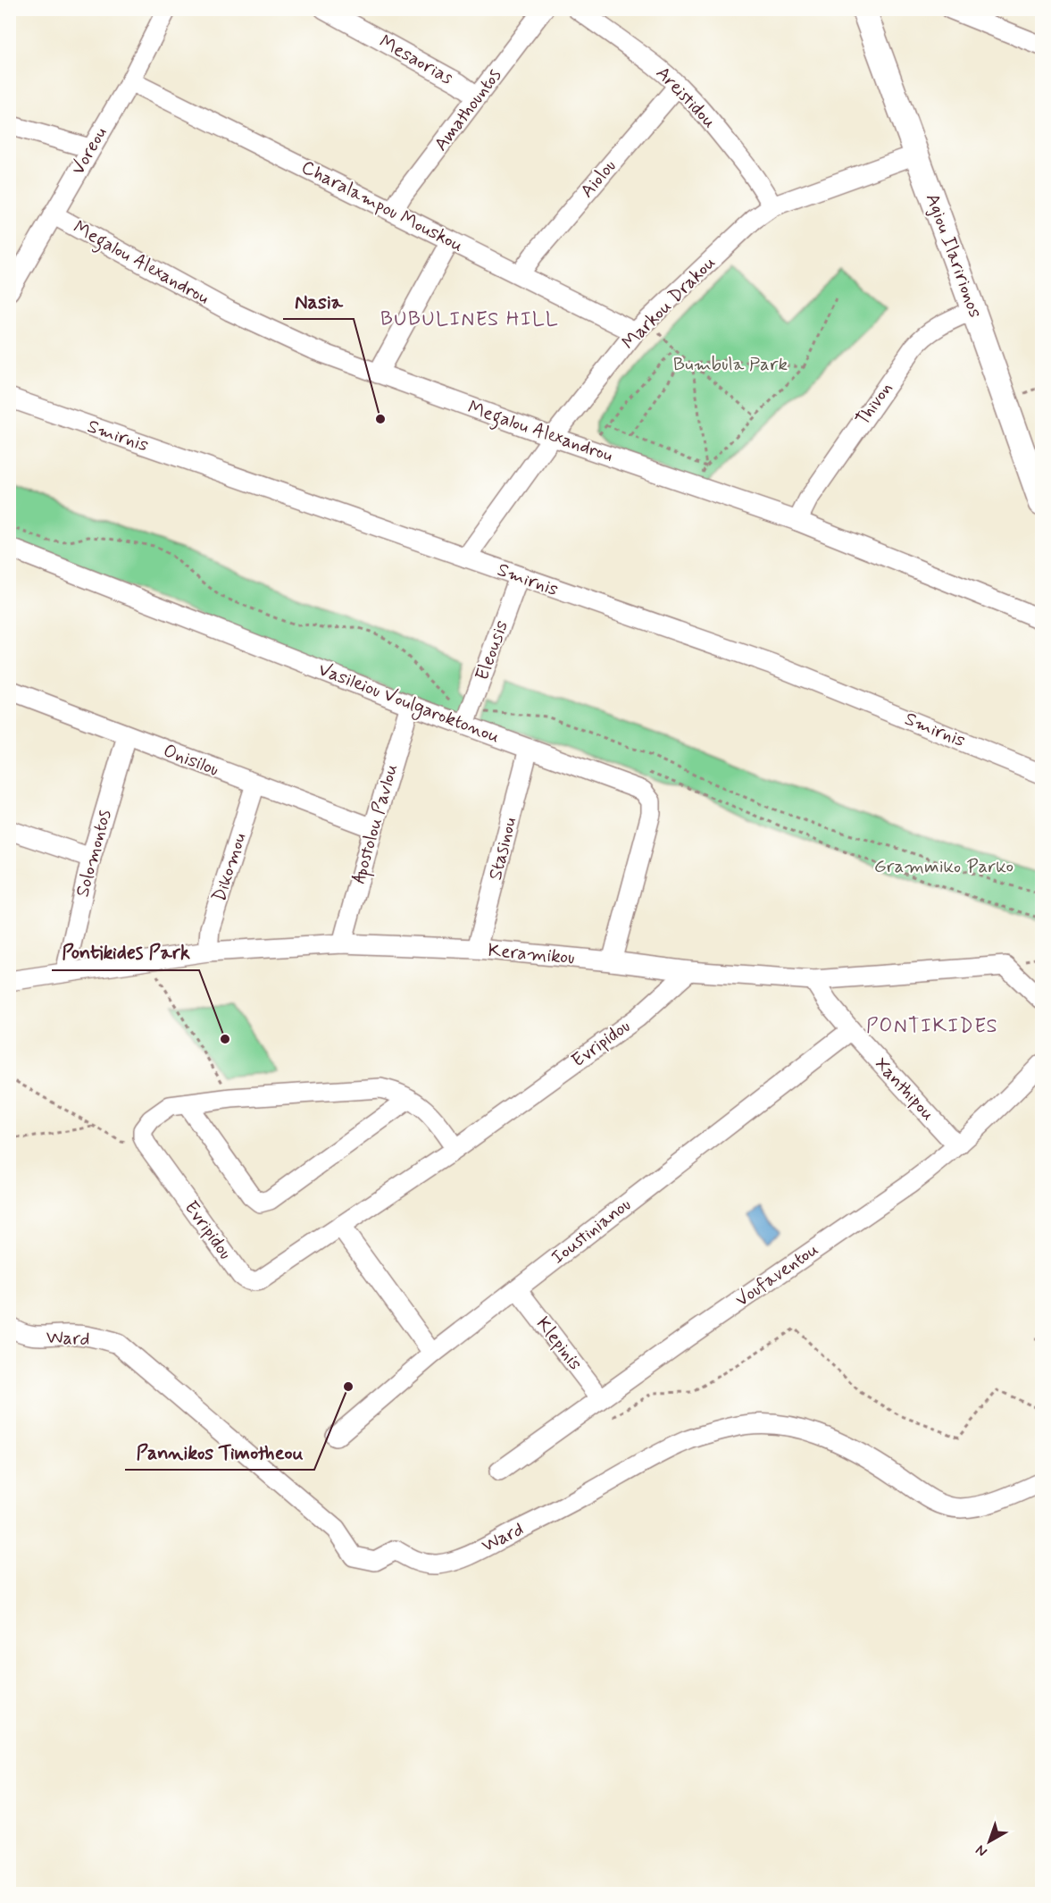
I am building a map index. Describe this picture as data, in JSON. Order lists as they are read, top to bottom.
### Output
{
  "streets": {
    "street": [
      "Mesaorias",
      "Areistidou",
      "Amathountos",
      "Voreou",
      "Aiolou",
      "Charalampou Mouskou",
      "Agiou Ilaririonos",
      "Megalou Alexandrou",
      "Markou Drakou",
      "Thivon",
      "Smirnis",
      "Eleousis",
      "Vasileiou Voulgaroktonou",
      "Onisilou",
      "Apostolou Pavlou",
      "Stasinou",
      "Solomontos",
      "Dikomou",
      "Keramikou",
      "Evripidou",
      "Xanthipou",
      "Ioustinianou",
      "Voufaventou",
      "Ward",
      "Klepinis"
    ]
  },
  "crossings": [
    ["Mesaorias", "Amathountos"],
    ["Areistidou", "Aiolou"],
    ["Areistidou", "Markou Drakou"],
    ["Amathountos", "Charalampou Mouskou"],
    ["Voreou", "Charalampou Mouskou"],
    ["Voreou", "Megalou Alexandrou"],
    ["Aiolou", "Charalampou Mouskou"],
    ["Charalampou Mouskou", "Markou Drakou"],
    ["Agiou Ilaririonos", "Markou Drakou"],
    ["Agiou Ilaririonos", "Thivon"],
    ["Megalou Alexandrou", "Markou Drakou"],
    ["Megalou Alexandrou", "Thivon"],
    ["Markou Drakou", "Smirnis"],
    ["Smirnis", "Eleousis"],
    ["Eleousis", "Vasileiou Voulgaroktonou"],
    ["Vasileiou Voulgaroktonou", "Apostolou Pavlou"],
    ["Vasileiou Voulgaroktonou", "Stasinou"],
    ["Vasileiou Voulgaroktonou", "Keramikou"],
    ["Onisilou", "Apostolou Pavlou"],
    ["Onisilou", "Solomontos"],
    ["Onisilou", "Dikomou"],
    ["Apostolou Pavlou", "Keramikou"],
    ["Stasinou", "Keramikou"],
    ["Solomontos", "Keramikou"],
    ["Dikomou", "Keramikou"],
    ["Keramikou", "Evripidou"],
    ["Keramikou", "Xanthipou"],
    ["Xanthipou", "Ioustinianou"],
    ["Xanthipou", "Voufaventou"],
    ["Ioustinianou", "Klepinis"],
    ["Voufaventou", "Klepinis"]
  ],
  "districts": ["BUBULINES HILL", "PONTIKIDES"],
  "parks": ["Bumbula Park", "Grammiko Parko"],
  "places": ["Nasia", "Pontikides Park", "Pannikos Timotheou"],
  "north": "bottom left"
}
